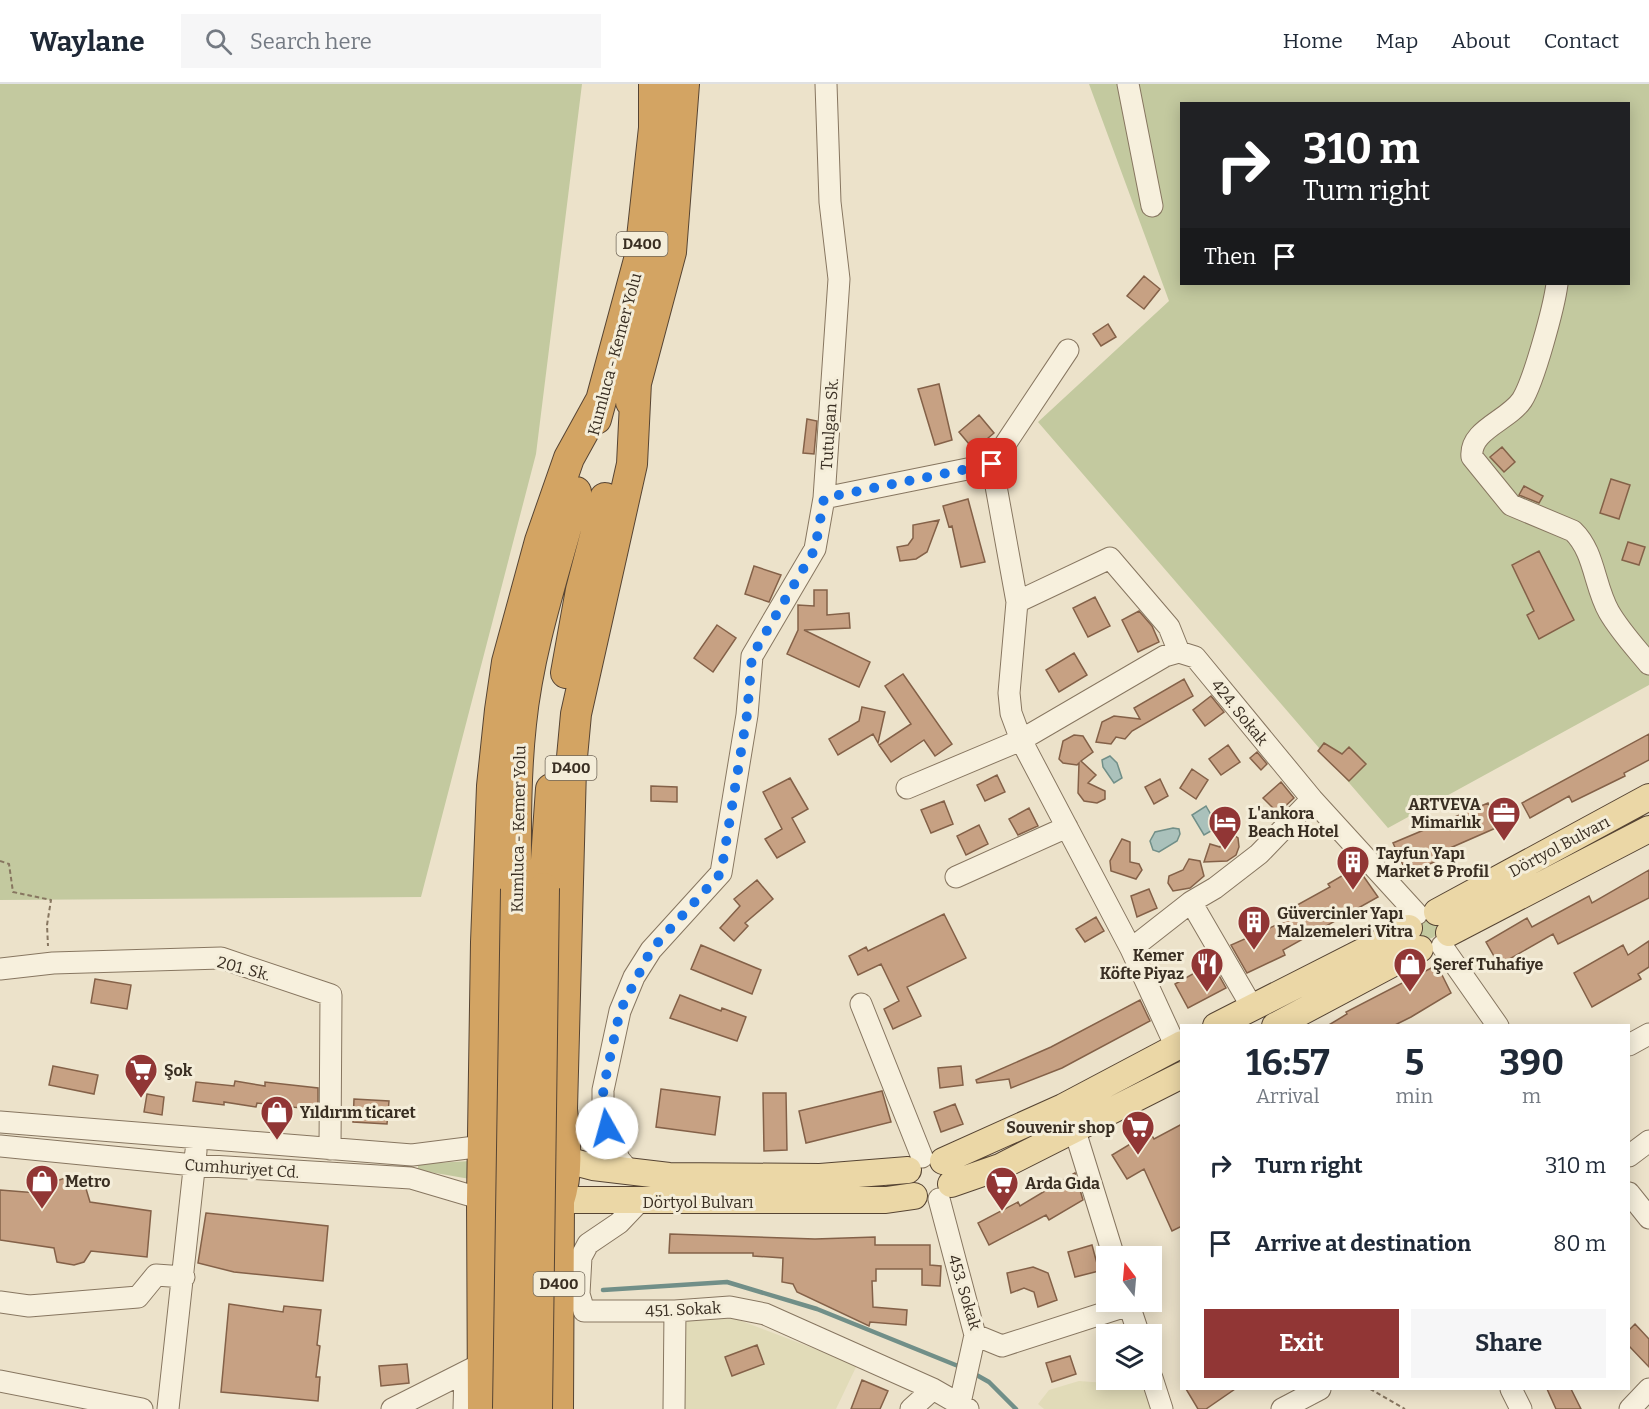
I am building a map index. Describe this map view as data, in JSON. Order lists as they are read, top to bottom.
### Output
{
  "streets": {
    "highway": ["D400", "Kumluca - Kemer Yolu"],
    "main road": ["Dörtyol Bulvarı"],
    "street": [
      "Tutulgan Sk.",
      "424. Sokak",
      "201. Sk.",
      "Cumhuriyet Cd.",
      "453. Sokak",
      "451. Sokak"
    ]
  },
  "crossings": [
    ["Kumluca - Kemer Yolu", "Dörtyol Bulvarı"],
    ["Tutulgan Sk.", "Dörtyol Bulvarı"],
    ["424. Sokak", "Dörtyol Bulvarı"],
    ["Dörtyol Bulvarı", "Cumhuriyet Cd."],
    ["Dörtyol Bulvarı", "453. Sokak"],
    ["Dörtyol Bulvarı", "451. Sokak"],
    ["201. Sk.", "Cumhuriyet Cd."]
  ],
  "places": {
    "office": ["ARTVEVA Mimarlık"],
    "hotel": ["L'ankora Beach Hotel"],
    "building": ["Tayfun Yapı Market & Profil", "Güvercinler Yapı Malzemeleri Vitra"],
    "restaurant": ["Kemer Köfte Piyaz"],
    "shop": ["Şeref Tuhafiye", "Yıldırım ticaret", "Metro"],
    "supermarket": ["Şok", "Souvenir shop", "Arda Gıda"]
  },
  "north": "top",
  "page": {
    "header": "Waylane",
    "search": "Search here",
    "nav": [
      "Home",
      "Map",
      "About",
      "Contact"
    ],
    "turn": ["310 m", "Turn right"],
    "then": "Then",
    "eta": [
      "16:57",
      "Arrival",
      "5",
      "min",
      "390",
      "m"
    ],
    "list": [
      {
        "name": "Turn right",
        "value": "310 m"
      },
      {
        "name": "Arrive at destination",
        "value": "80 m"
      }
    ],
    "buttons": ["Exit", "Share"]
  }
}
